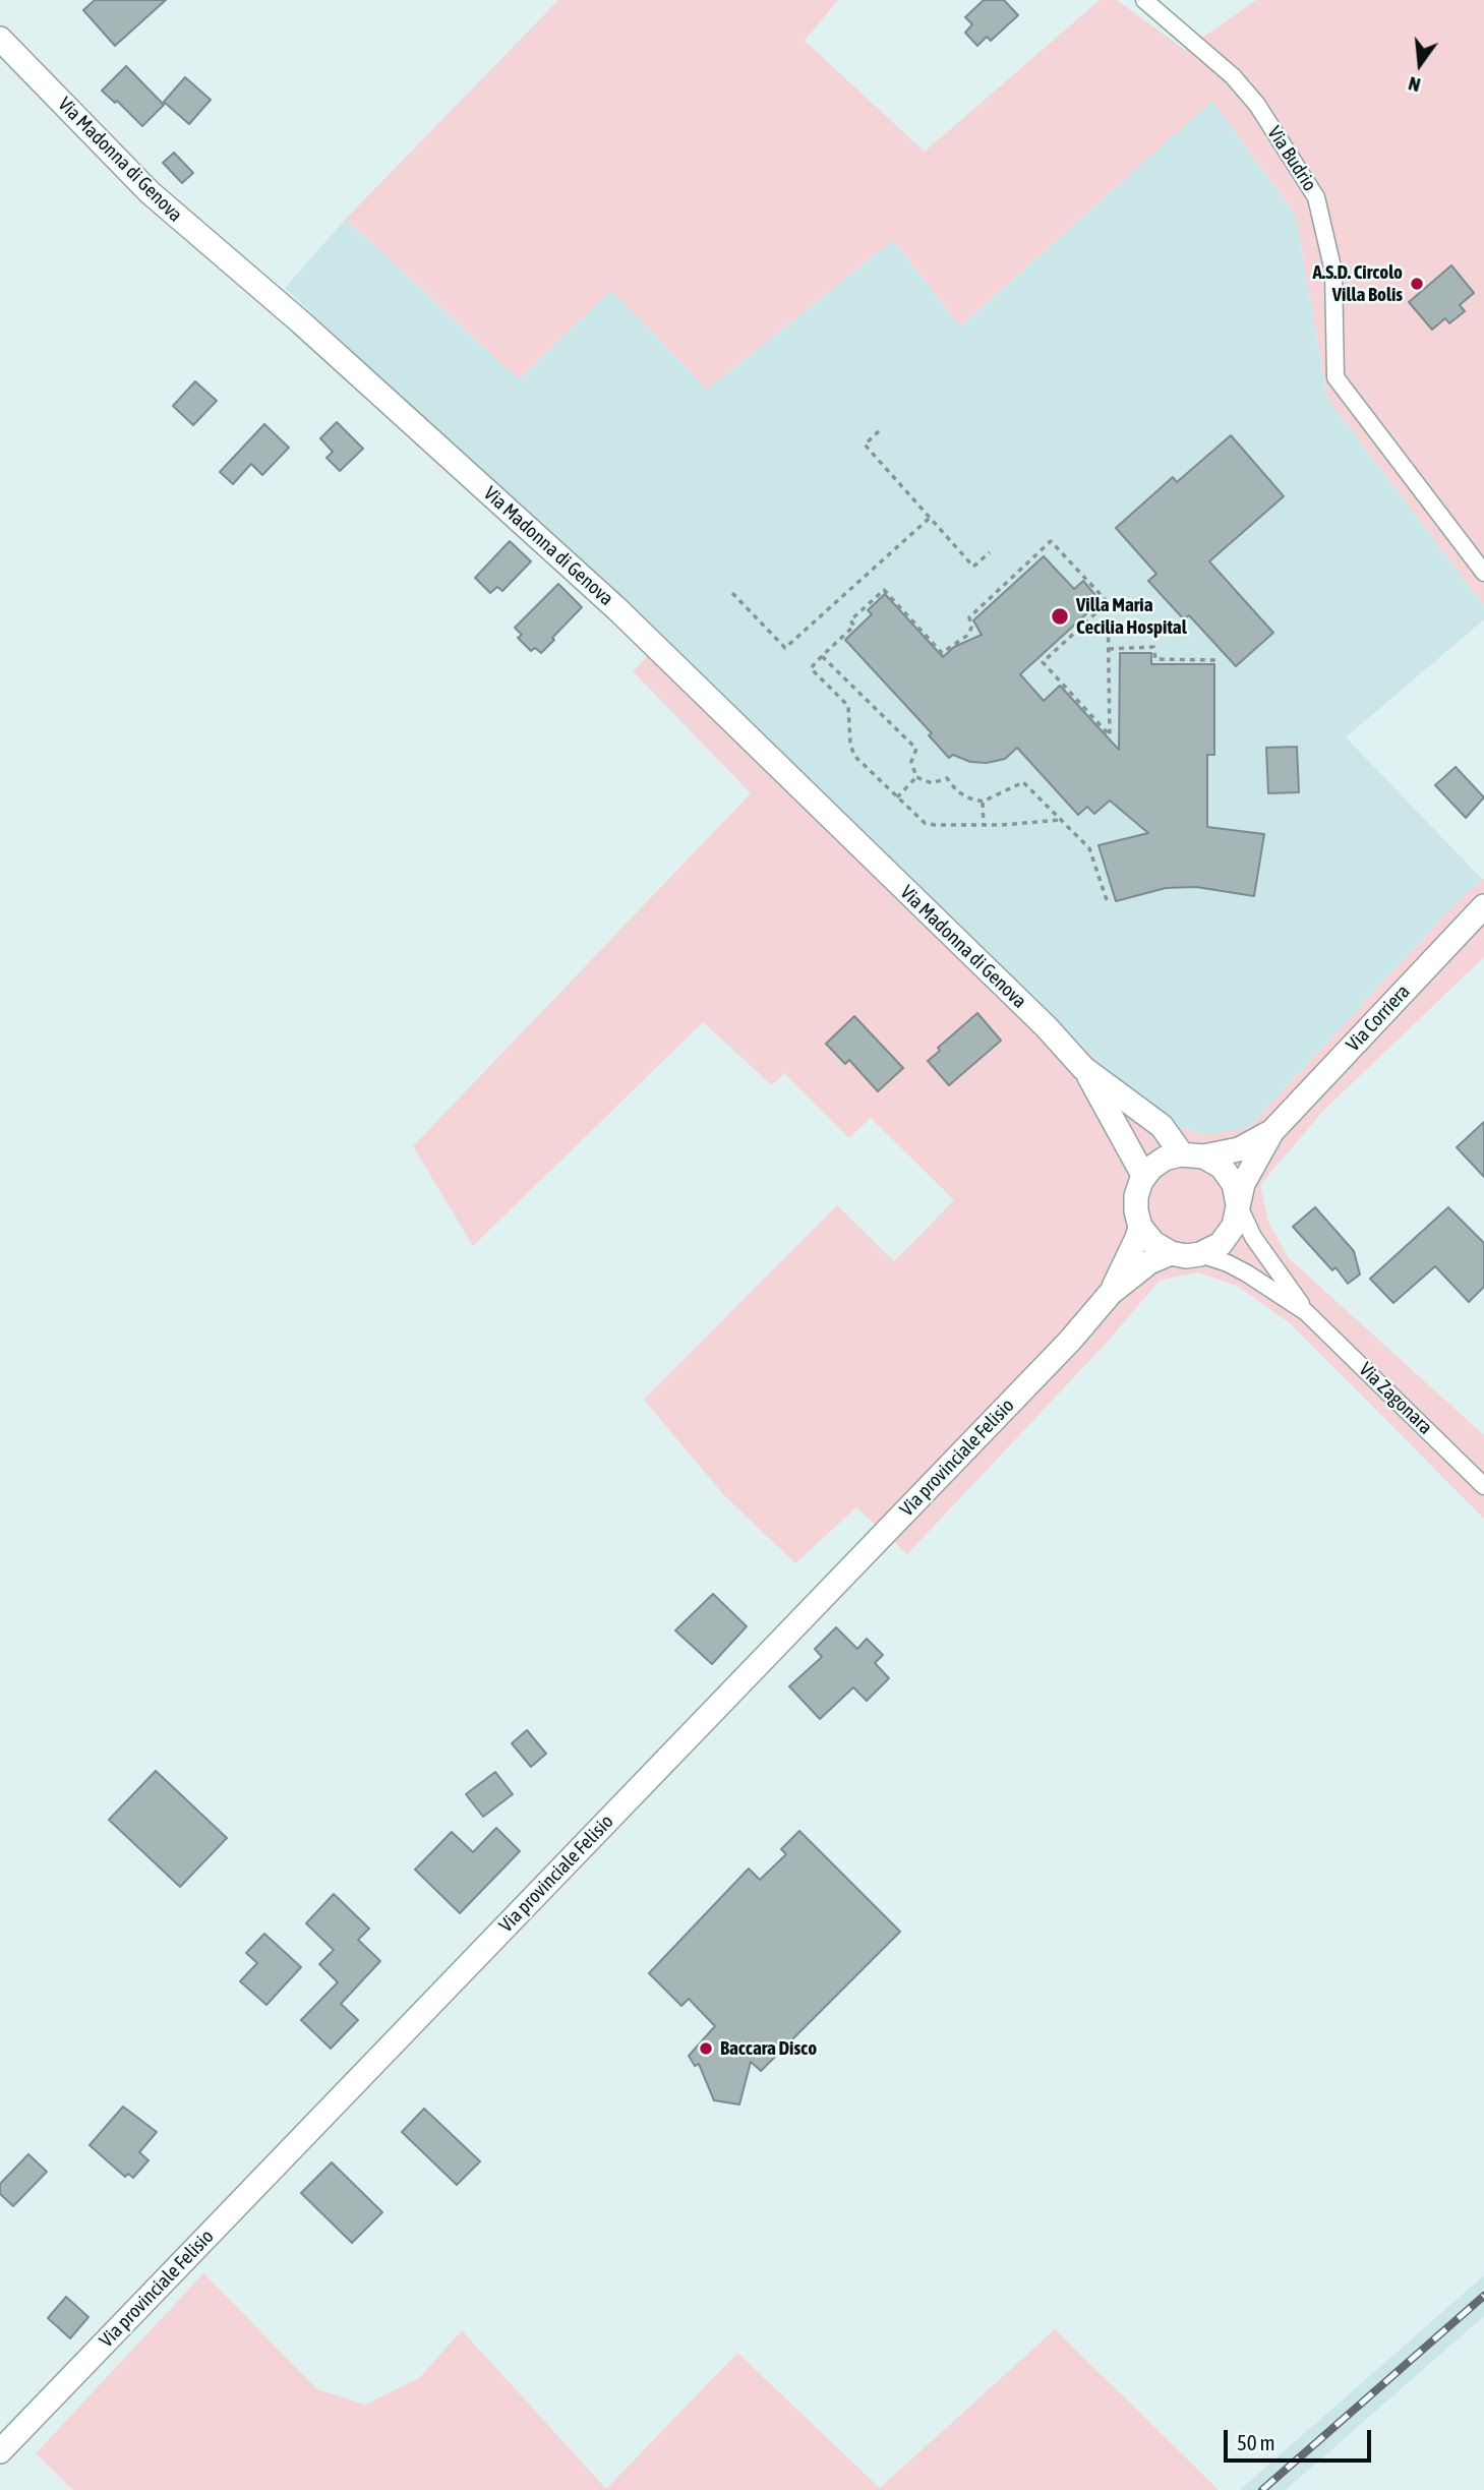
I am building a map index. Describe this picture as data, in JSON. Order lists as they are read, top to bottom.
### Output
{
  "streets": {
    "main road": ["Via Madonna di Genova", "Via Corriera", "Via provinciale Felisio"],
    "street": ["Via Budrio", "Via Zagonara"]
  },
  "crossings": [
    ["Via Madonna di Genova", "Via Corriera"],
    ["Via Madonna di Genova", "Via Zagonara"],
    ["Via Corriera", "Via Zagonara"]
  ],
  "places": ["A.S.D. Circolo Villa Bolis", "Villa Maria Cecilia Hospital", "Baccara Disco"],
  "scale_bar": "50 m",
  "north": "bottom"
}
